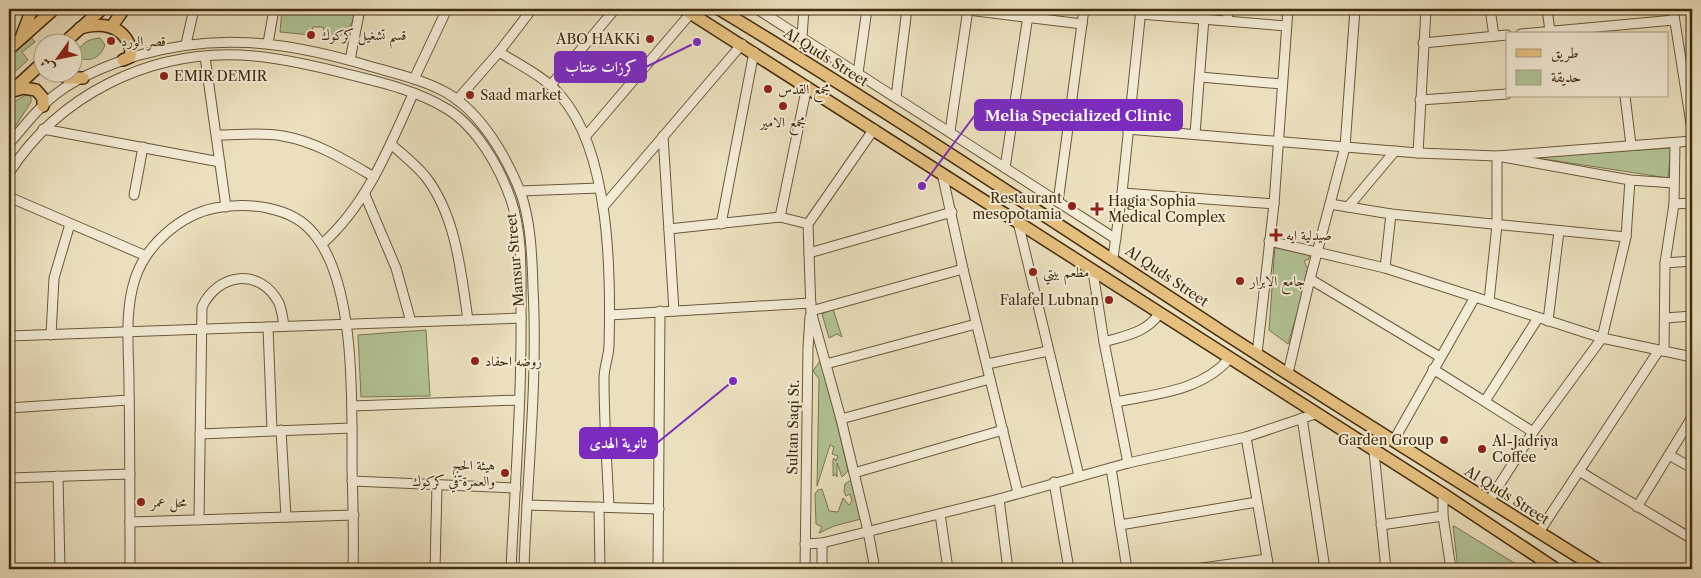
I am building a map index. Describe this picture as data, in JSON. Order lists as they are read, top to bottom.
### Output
{
  "streets": {
    "main road": ["Al Quds Street"],
    "street": ["Mansur Street", "Sultan Saqi St."]
  },
  "places": {
    "other": [
      "قسم تشغيل كركوك",
      "ABO HAKKi",
      "قصر الورد",
      "كرزات عنتاب",
      "EMIR DEMIR",
      "مجمع القدس",
      "Saad market",
      "مجمع الامير",
      "Melia Specialized Clinic",
      "Restaurant mesopotamia",
      "مطعم بيتي",
      "جامع الابرار",
      "Falafel Lubnan",
      "روضه احفاد",
      "ثانوية الهدى",
      "Garden Group",
      "Al-Jadriya Coffee",
      "هيئة الحج والعمرة في كركوك",
      "محل عمر"
    ],
    "health": ["Hagia Sophia Medical Complex", "صیدلیة ایە"]
  },
  "legend": ["طريق", "حديقة"],
  "north": "bottom left"
}
